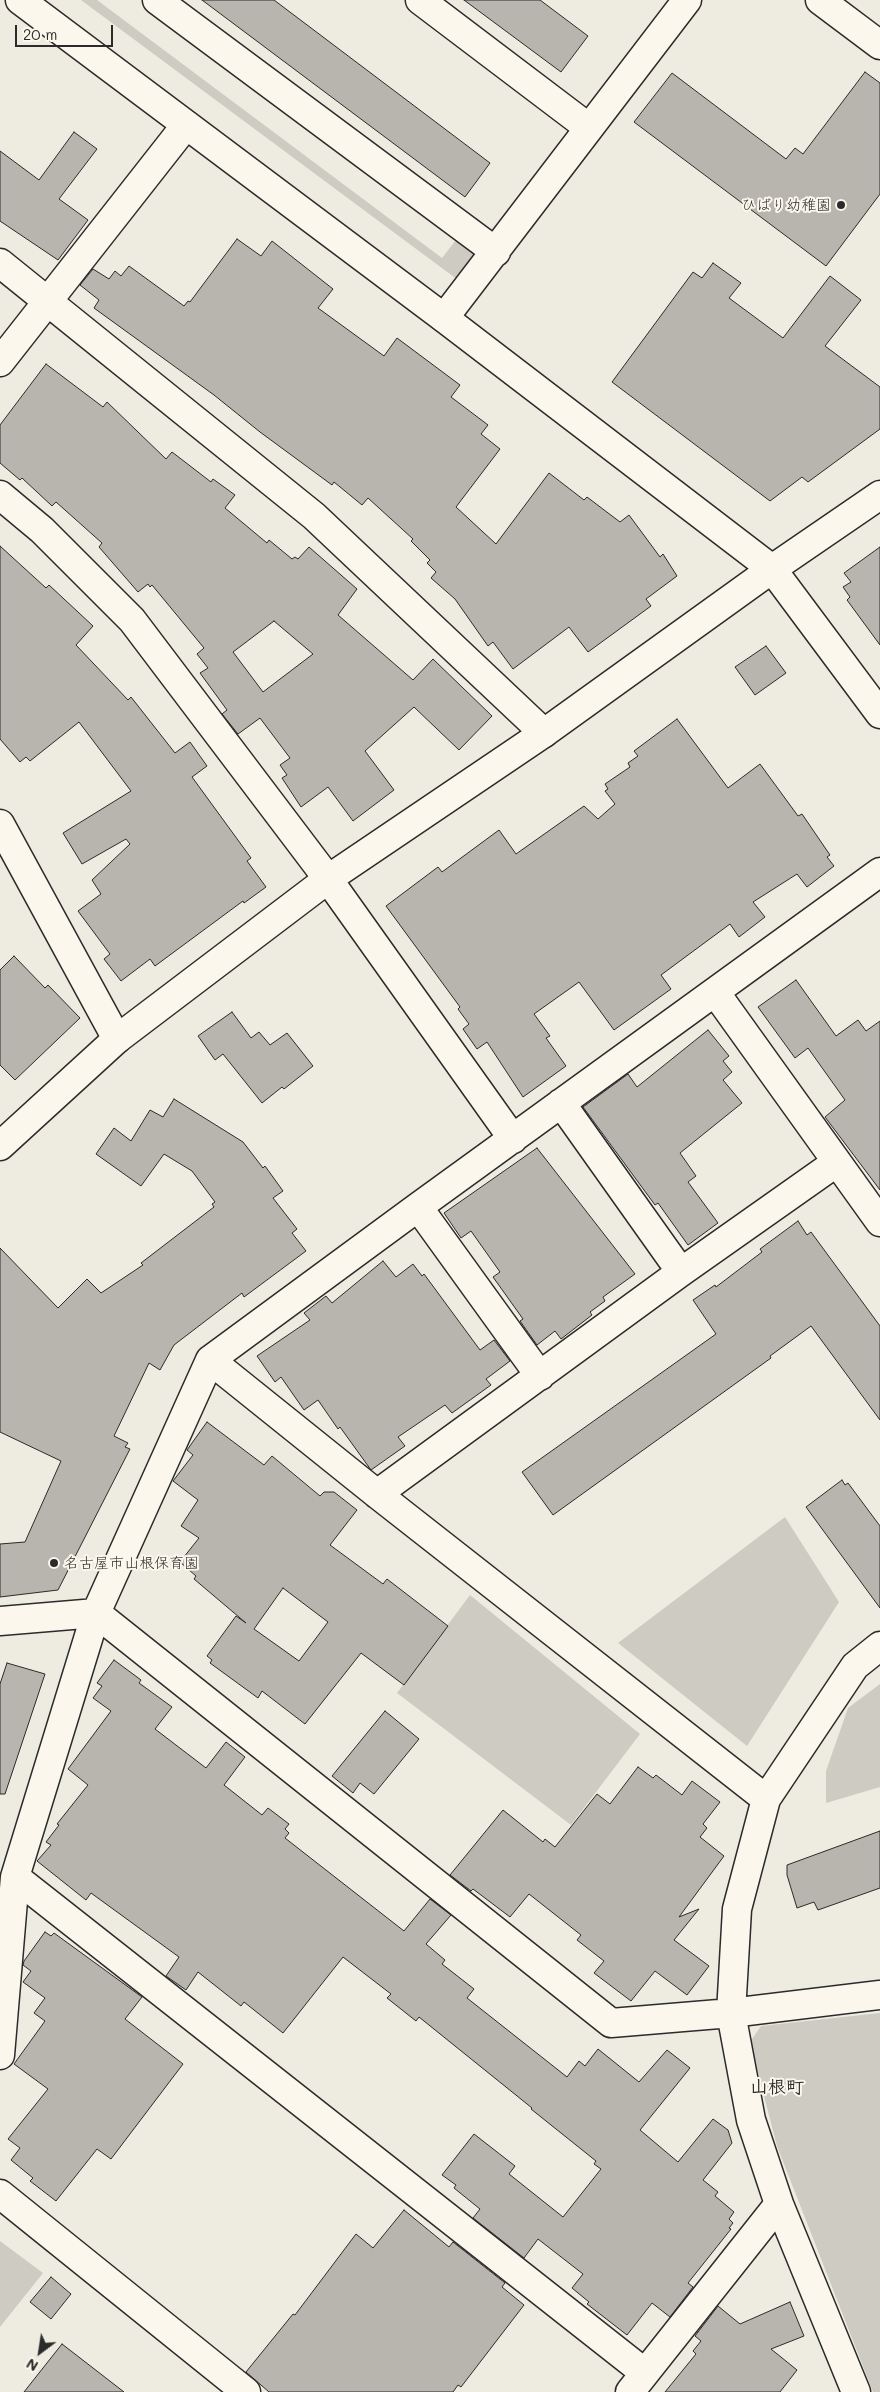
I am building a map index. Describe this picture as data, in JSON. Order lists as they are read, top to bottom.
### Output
{
  "districts": ["山根町"],
  "places": ["ひばり幼稚園", "名古屋市山根保育園"],
  "scale_bar": "20 m",
  "north": "bottom left"
}
